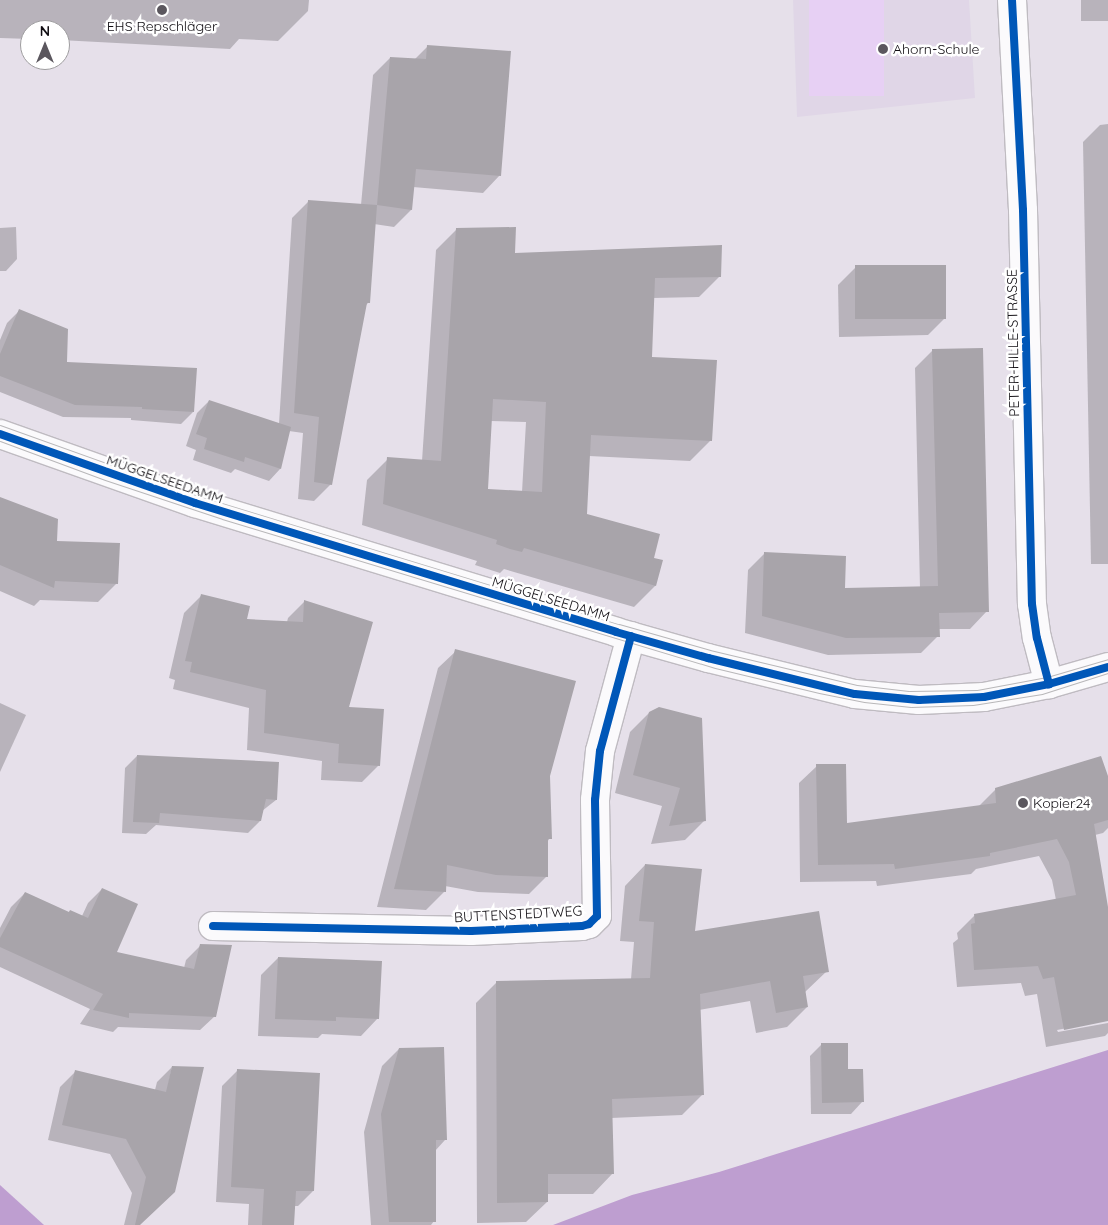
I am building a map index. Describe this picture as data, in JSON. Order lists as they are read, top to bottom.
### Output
{
  "streets": {
    "street": ["PETER-HILLE-STRASSE", "MÜGGELSEEDAMM", "BUTTENSTEDTWEG"]
  },
  "crossings": [
    ["PETER-HILLE-STRASSE", "MÜGGELSEEDAMM"],
    ["MÜGGELSEEDAMM", "BUTTENSTEDTWEG"]
  ],
  "places": ["EHS Repschläger", "Ahorn-Schule", "Kopier24"],
  "north": "top"
}
